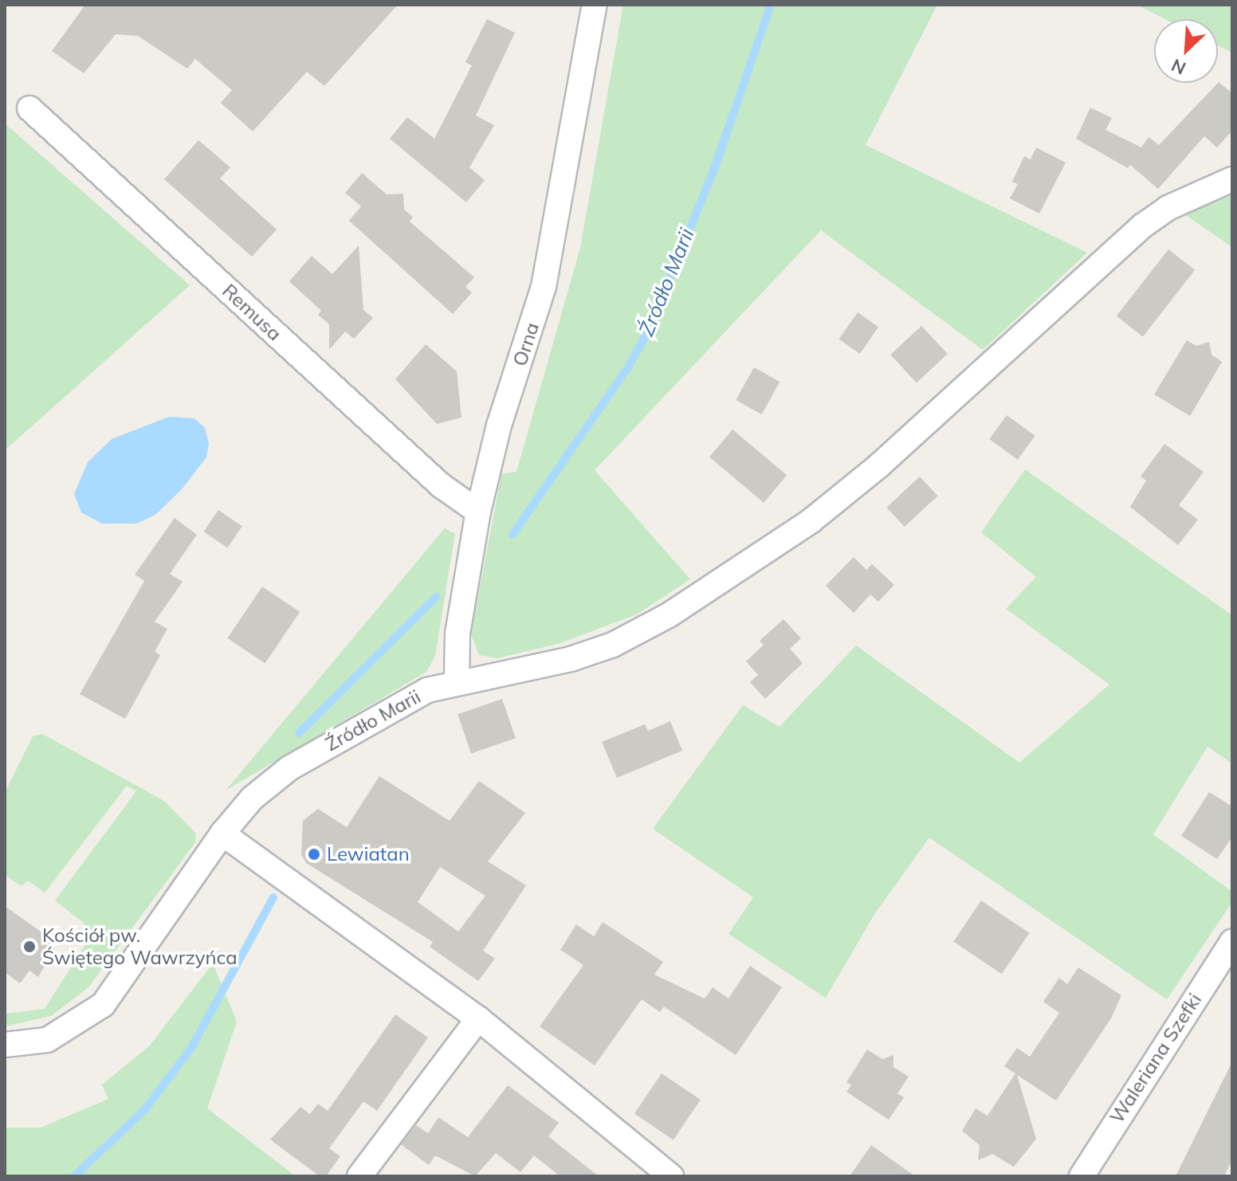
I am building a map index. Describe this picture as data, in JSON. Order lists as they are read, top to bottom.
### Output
{
  "streets": {
    "street": [
      "Remusa",
      "Orna",
      "Źródło Marii",
      "Waleriana Szefki"
    ]
  },
  "crossings": [
    ["Remusa", "Orna"],
    ["Orna", "Źródło Marii"]
  ],
  "water": ["Źródło Marii"],
  "places": ["Lewiatan", "Kościół pw. Świętego Wawrzyńca"],
  "north": "bottom left"
}
